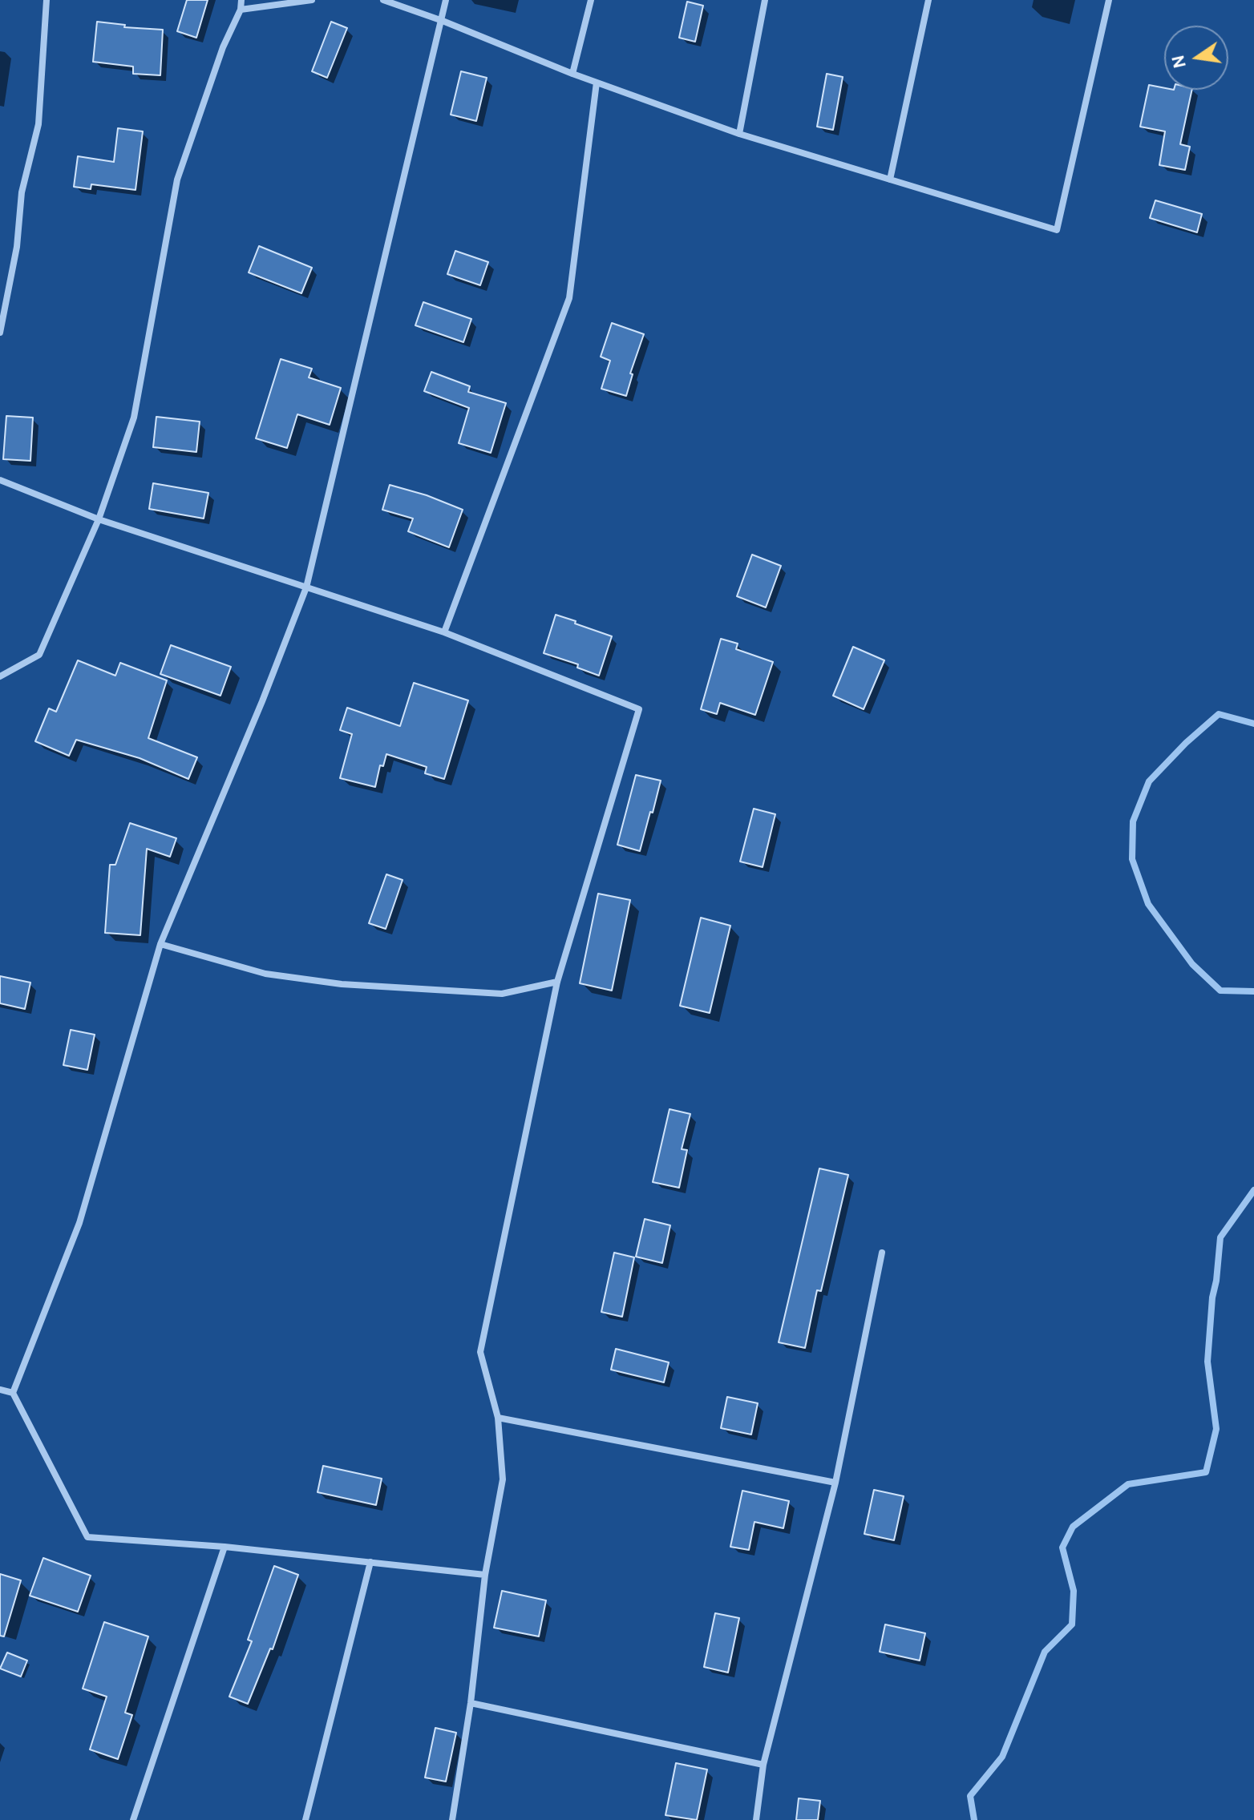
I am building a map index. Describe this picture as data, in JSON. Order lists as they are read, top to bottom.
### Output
{
  "north": "left"
}
